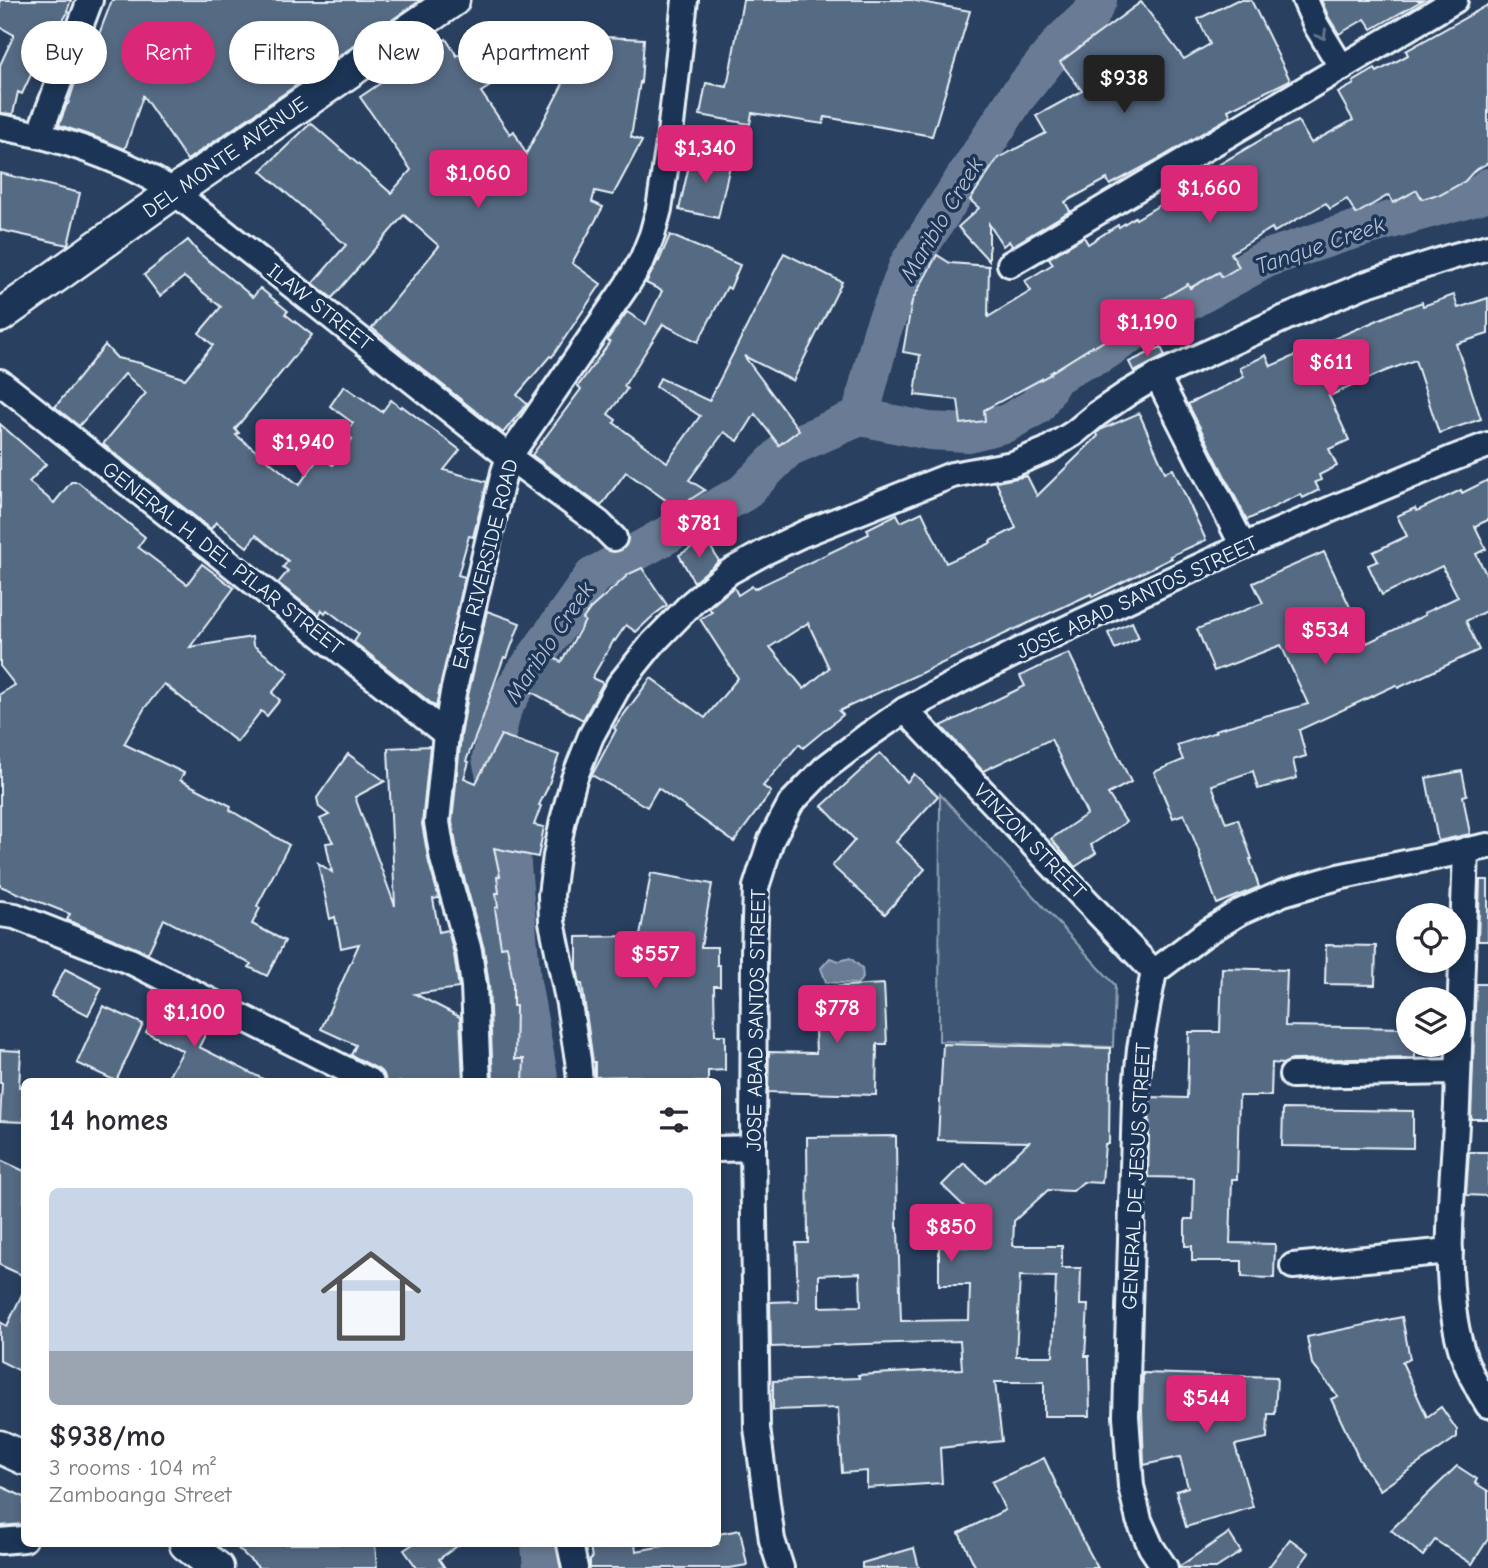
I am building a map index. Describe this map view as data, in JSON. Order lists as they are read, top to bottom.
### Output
{
  "streets": {
    "main road": ["DEL MONTE AVENUE"],
    "street": [
      "ILAW STREET",
      "GENERAL H. DEL PILAR STREET",
      "EAST RIVERSIDE ROAD",
      "JOSE ABAD SANTOS STREET",
      "VINZON STREET",
      "GENERAL DE JESUS STREET"
    ]
  },
  "crossings": [
    ["DEL MONTE AVENUE", "ILAW STREET"],
    ["ILAW STREET", "EAST RIVERSIDE ROAD"],
    ["GENERAL H. DEL PILAR STREET", "EAST RIVERSIDE ROAD"],
    ["JOSE ABAD SANTOS STREET", "VINZON STREET"],
    ["VINZON STREET", "GENERAL DE JESUS STREET"]
  ],
  "water": ["Mariblo Creek", "Tanque Creek"],
  "page": {
    "chip": [
      "Buy",
      "Rent",
      "Filters",
      "New",
      "Apartment"
    ],
    "price": [
      "$938",
      "$1,340",
      "$1,060",
      "$1,660",
      "$1,190",
      "$611",
      "$1,940",
      "$781",
      "$534",
      "$557",
      "$778",
      "$1,100",
      "$850",
      "$544"
    ],
    "heading": "14 homes",
    "list": [
      {
        "name": "$938/mo",
        "note": "3 rooms · 104 m² · Zamboanga Street"
      }
    ]
  }
}
